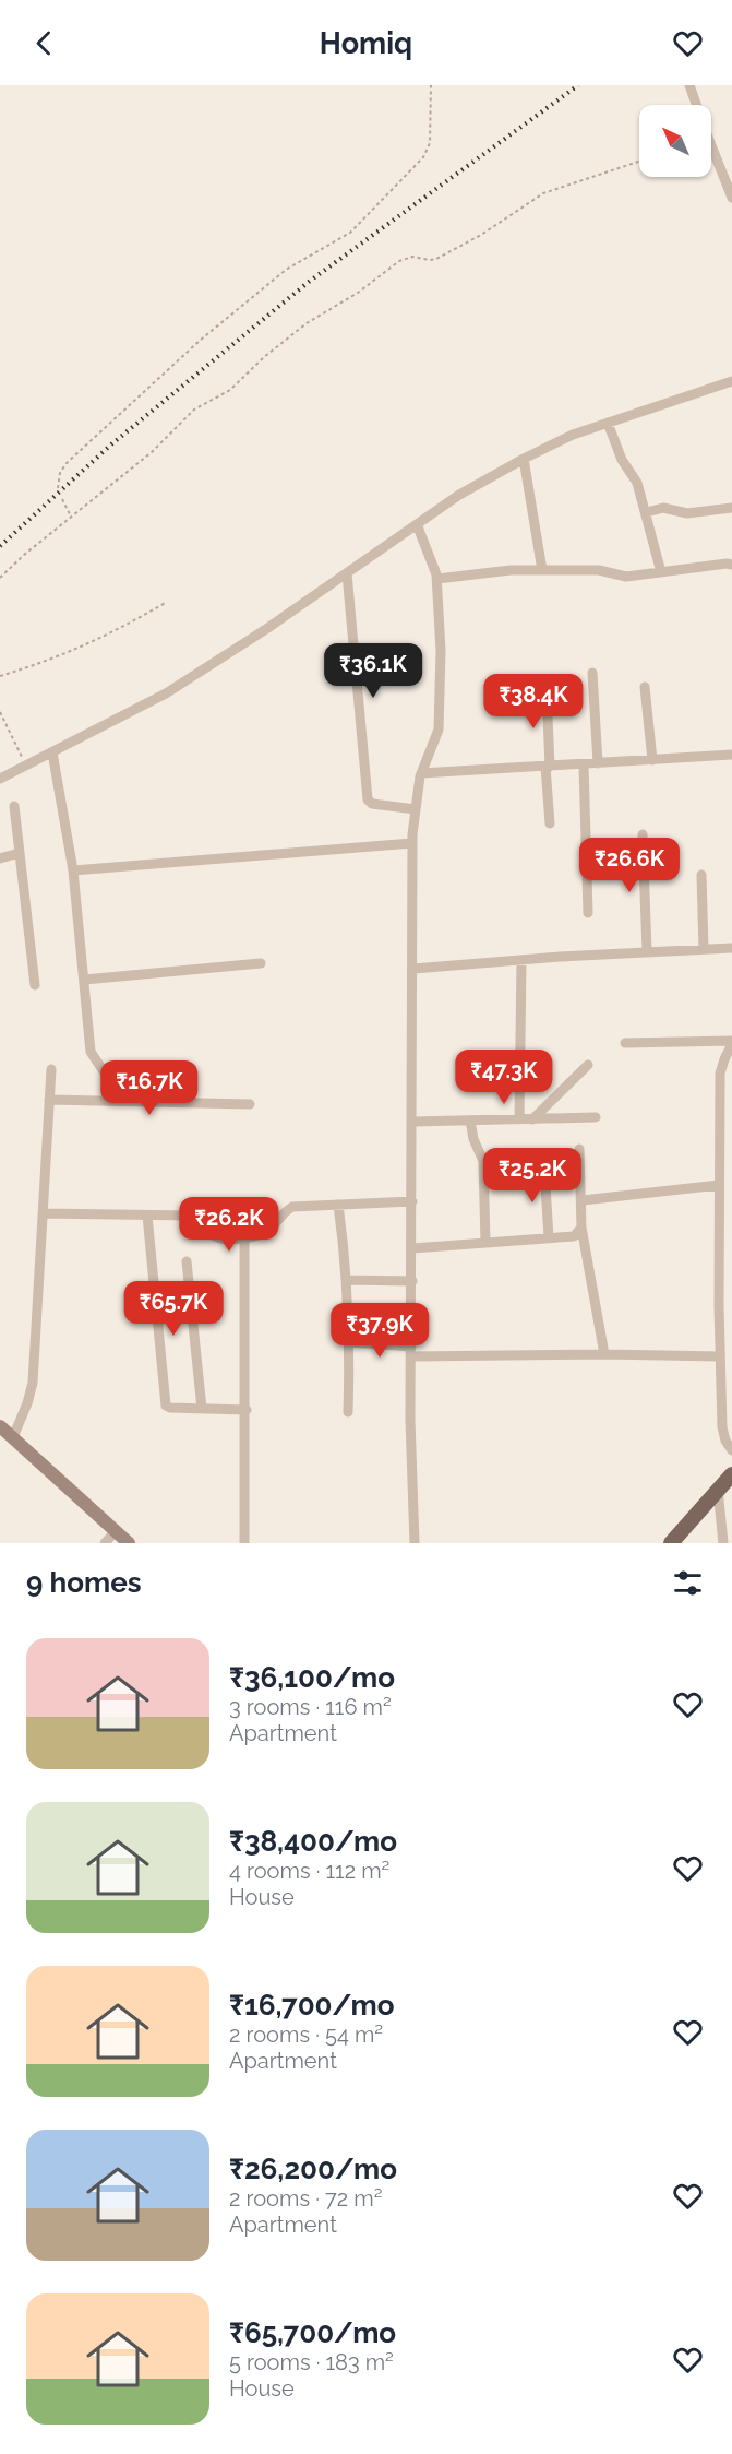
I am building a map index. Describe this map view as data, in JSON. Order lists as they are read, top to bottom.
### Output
{
  "north": "top left",
  "page": {
    "header": "Homiq",
    "price": [
      "₹36.1K",
      "₹38.4K",
      "₹26.6K",
      "₹47.3K",
      "₹16.7K",
      "₹25.2K",
      "₹26.2K",
      "₹65.7K",
      "₹37.9K"
    ],
    "heading": "9 homes",
    "list": [
      {
        "name": "₹36,100/mo",
        "note": "3 rooms · 116 m² · Apartment"
      },
      {
        "name": "₹38,400/mo",
        "note": "4 rooms · 112 m² · House"
      },
      {
        "name": "₹16,700/mo",
        "note": "2 rooms · 54 m² · Apartment"
      },
      {
        "name": "₹26,200/mo",
        "note": "2 rooms · 72 m² · Apartment"
      },
      {
        "name": "₹65,700/mo",
        "note": "5 rooms · 183 m² · House"
      }
    ]
  }
}
